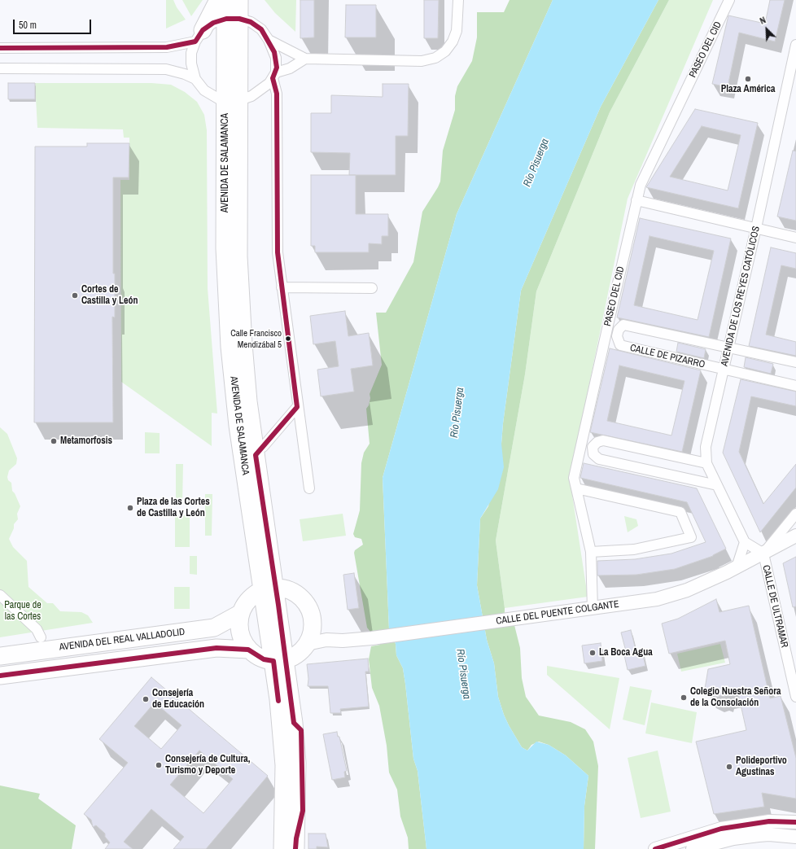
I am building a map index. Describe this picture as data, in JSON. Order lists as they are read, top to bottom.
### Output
{
  "streets": {
    "highway": ["AVENIDA DE SALAMANCA", "AVENIDA DEL REAL VALLADOLID"],
    "street": [
      "PASEO DEL CID",
      "AVENIDA DE LOS REYES CATÓLICOS",
      "CALLE DE PIZARRO",
      "CALLE DE ULTRAMAR",
      "CALLE DEL PUENTE COLGANTE"
    ]
  },
  "crossings": [
    ["PASEO DEL CID", "CALLE DEL PUENTE COLGANTE"],
    ["AVENIDA DE SALAMANCA", "AVENIDA DEL REAL VALLADOLID"],
    ["AVENIDA DE LOS REYES CATÓLICOS", "CALLE DE PIZARRO"],
    ["CALLE DE ULTRAMAR", "CALLE DEL PUENTE COLGANTE"]
  ],
  "water": ["Río Pisuerga"],
  "parks": ["Parque de las Cortes"],
  "places": [
    "Plaza América",
    "Cortes de Castilla y León",
    "Calle Francisco Mendizábal 5",
    "Metamorfosis",
    "Plaza de las Cortes de Castilla y León",
    "La Boca Agua",
    "Colegio Nuestra Señora de la Consolación",
    "Consejería de Educación",
    "Consejería de Cultura, Turismo y Deporte",
    "Polideportivo Agustinas"
  ],
  "scale_bar": "50 m",
  "north": "top left"
}
